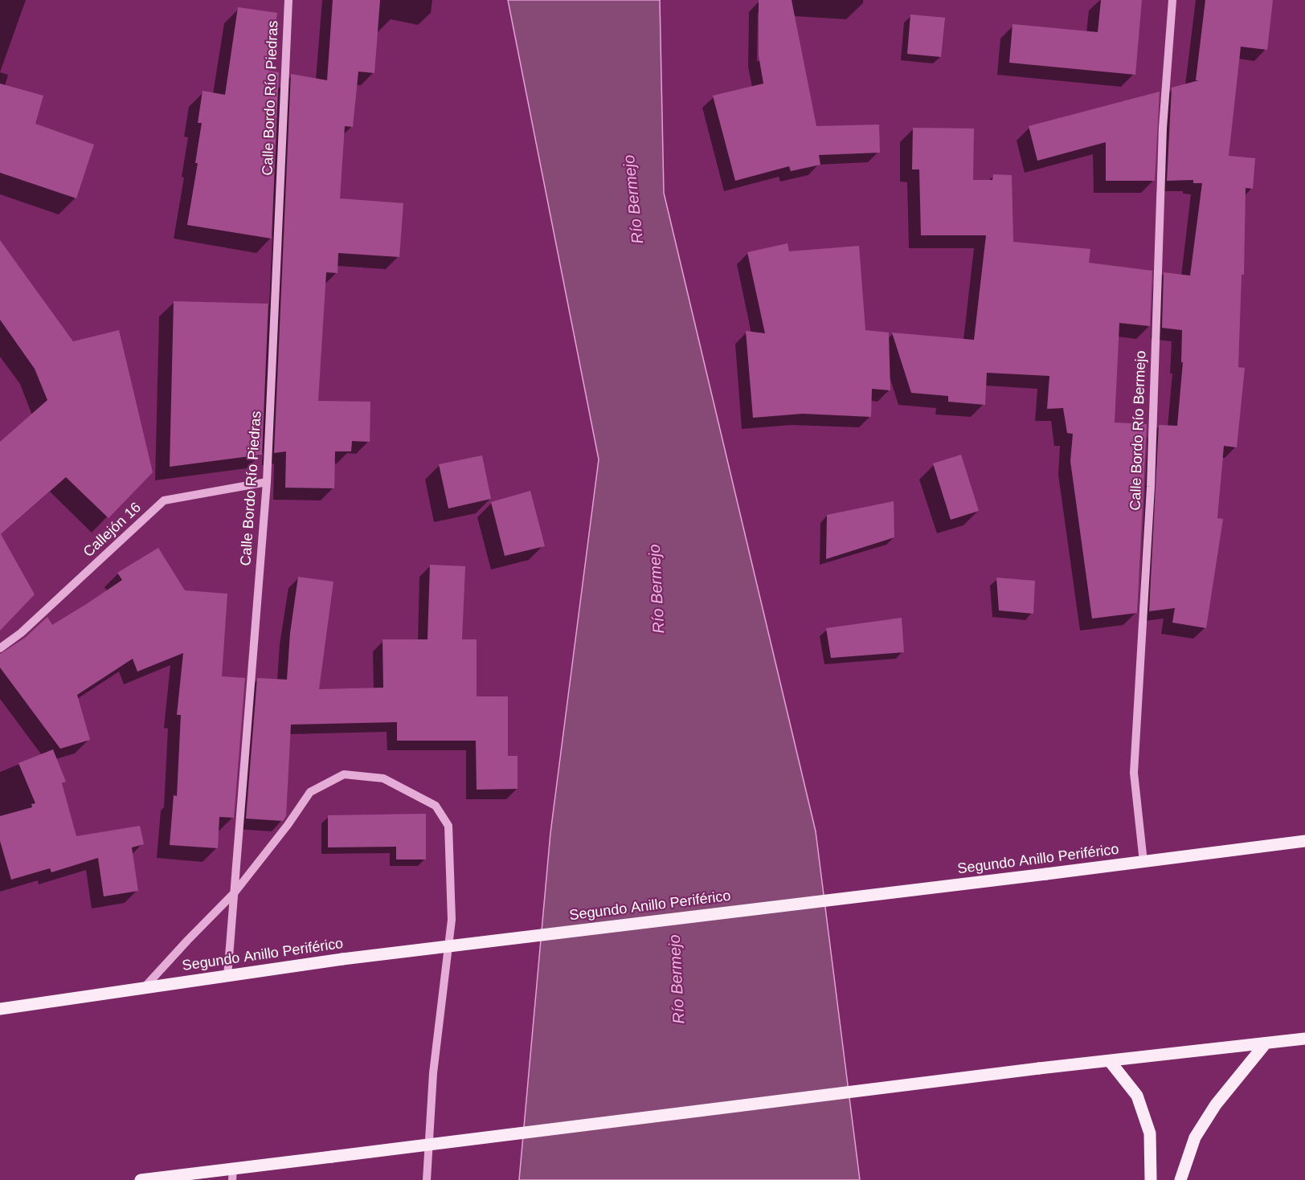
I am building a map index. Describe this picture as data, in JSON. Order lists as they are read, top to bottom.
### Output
{
  "streets": {
    "main road": ["Segundo Anillo Periférico"],
    "street": ["Calle Bordo Río Piedras", "Calle Bordo Río Bermejo", "Callejón 16"]
  },
  "crossings": [
    ["Calle Bordo Río Piedras", "Callejón 16"],
    ["Calle Bordo Río Piedras", "Segundo Anillo Periférico"],
    ["Calle Bordo Río Bermejo", "Segundo Anillo Periférico"]
  ],
  "water": ["Río Bermejo"]
}
